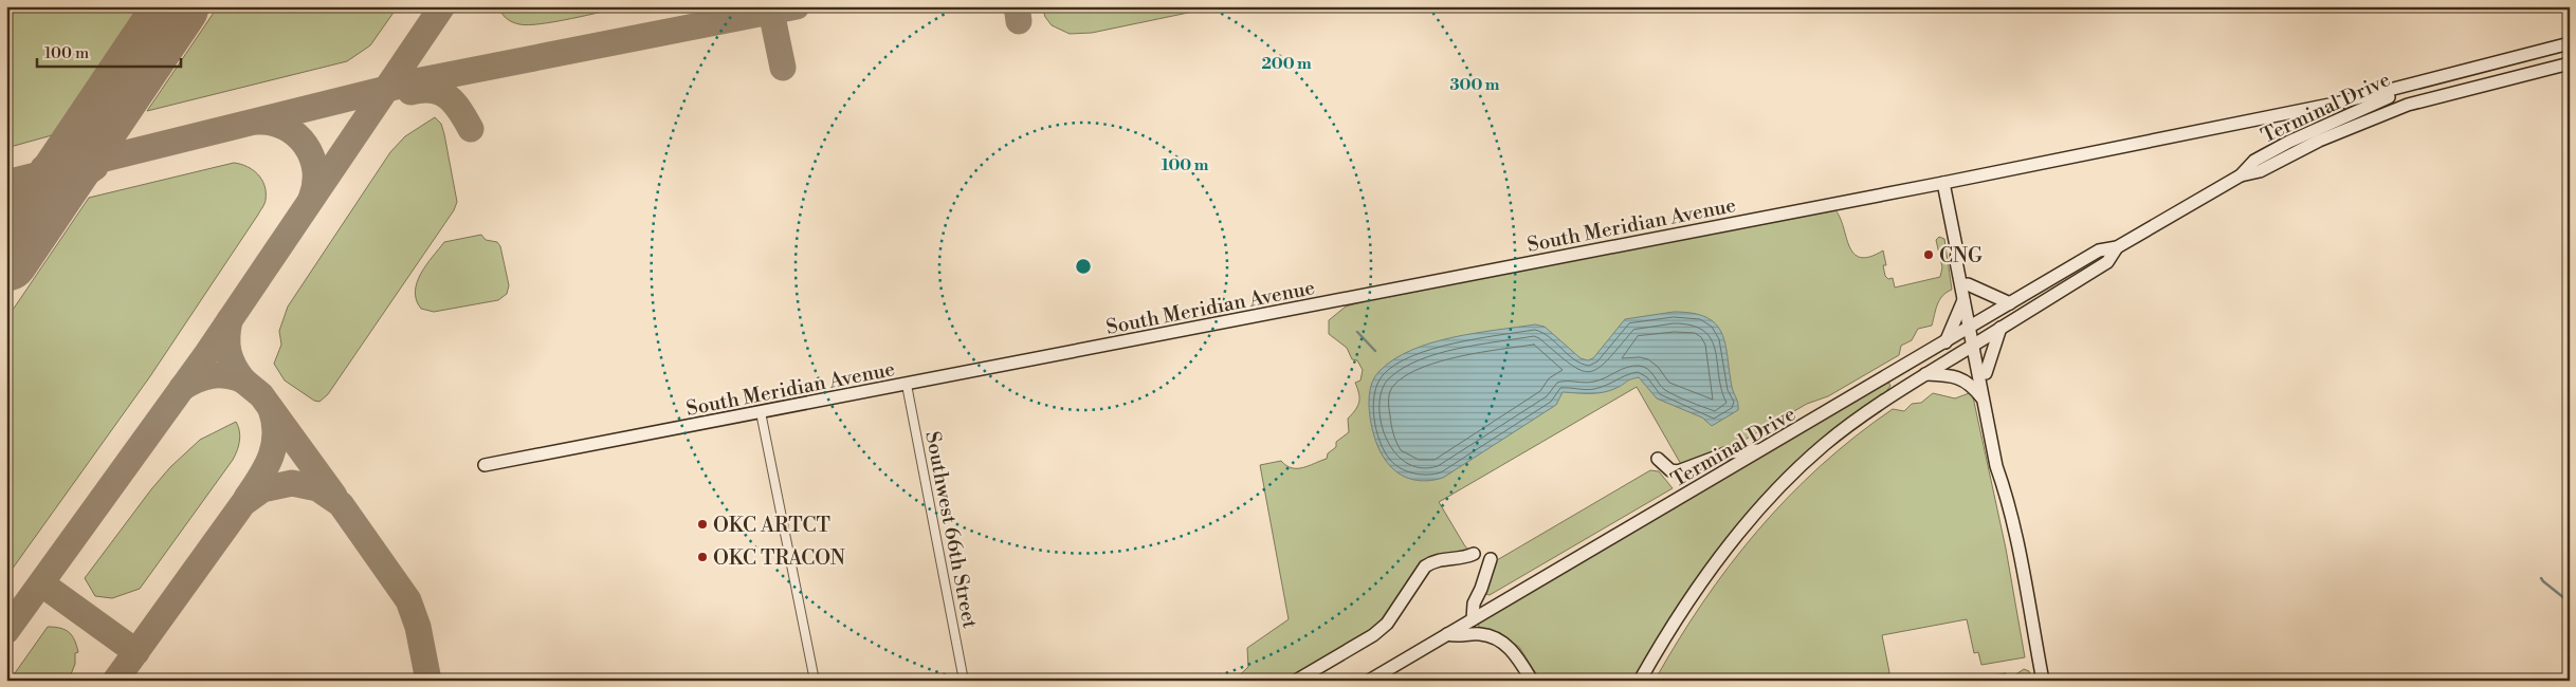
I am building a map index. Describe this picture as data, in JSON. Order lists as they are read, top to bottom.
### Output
{
  "streets": {
    "main road": ["Terminal Drive", "South Meridian Avenue"],
    "street": ["Southwest 66th Street"]
  },
  "crossings": [
    ["Terminal Drive", "South Meridian Avenue"],
    ["South Meridian Avenue", "Southwest 66th Street"]
  ],
  "places": ["CNG", "OKC ARTCT", "OKC TRACON"],
  "scale_bar": "100 m",
  "rings": ["200 m", "300 m", "100 m"]
}
